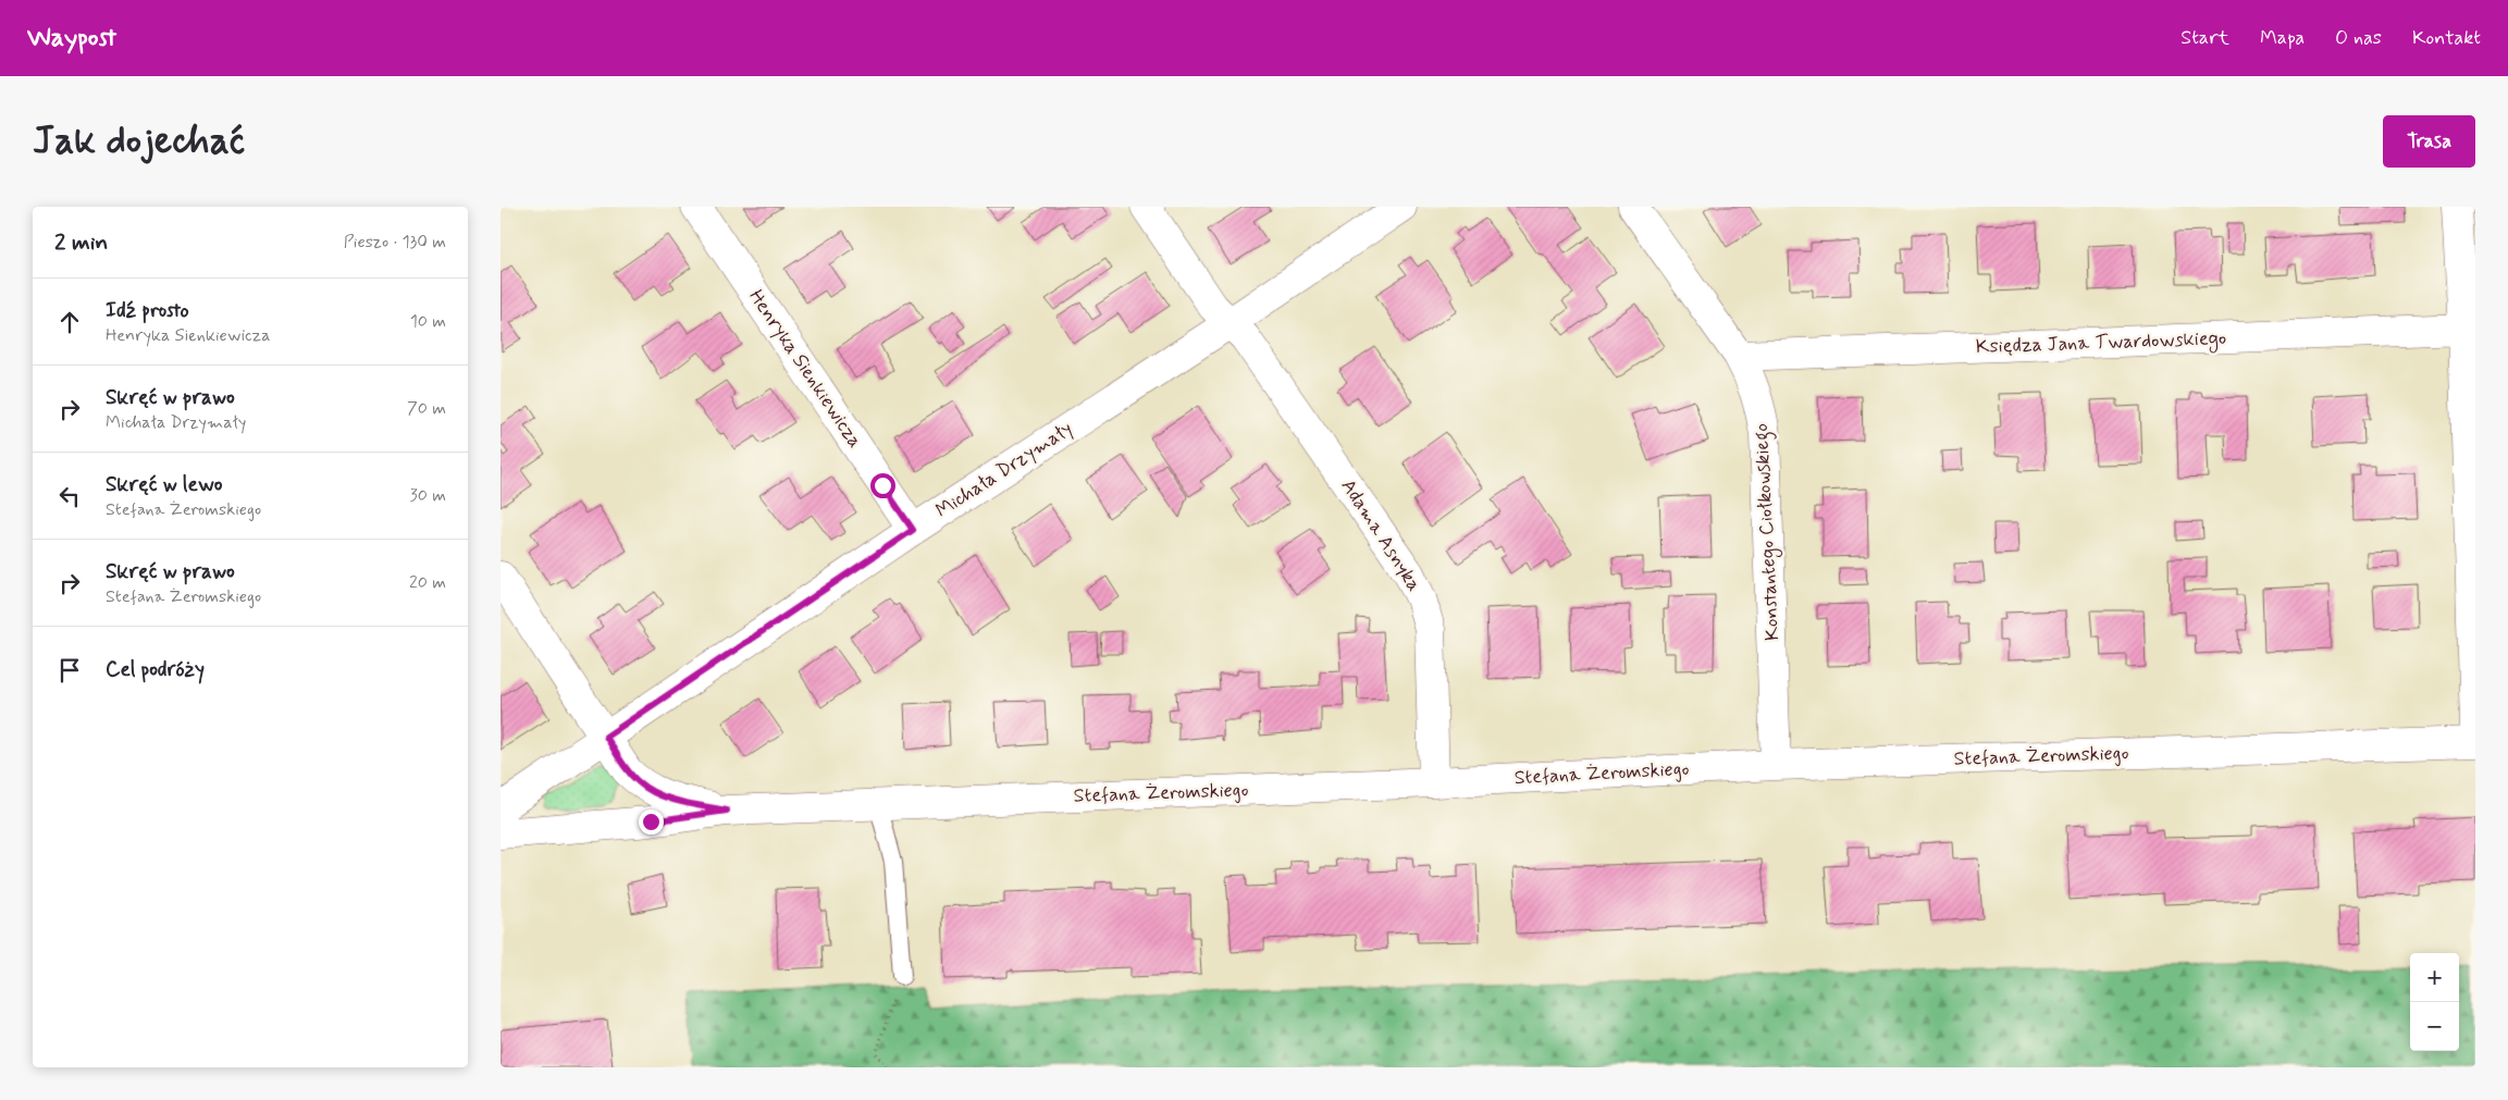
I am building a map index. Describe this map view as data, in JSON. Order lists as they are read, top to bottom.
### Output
{
  "streets": {
    "street": [
      "Księdza Jana Twardowskiego",
      "Henryka Sienkiewicza",
      "Michała Drzymały",
      "Konstantego Ciołkowskiego",
      "Adama Asnyka",
      "Stefana Żeromskiego"
    ]
  },
  "crossings": [
    ["Księdza Jana Twardowskiego", "Konstantego Ciołkowskiego"],
    ["Henryka Sienkiewicza", "Michała Drzymały"],
    ["Michała Drzymały", "Adama Asnyka"],
    ["Michała Drzymały", "Stefana Żeromskiego"],
    ["Konstantego Ciołkowskiego", "Stefana Żeromskiego"],
    ["Adama Asnyka", "Stefana Żeromskiego"]
  ],
  "page": {
    "header": "Waypost",
    "nav": [
      "Start",
      "Mapa",
      "O nas",
      "Kontakt"
    ],
    "buttons": "Trasa",
    "title": "Jak dojechać",
    "heading": ["2 min", "Pieszo · 130 m"],
    "list": [
      ["Idź prosto", "Henryka Sienkiewicza", "10 m"],
      ["Skręć w prawo", "Michała Drzymały", "70 m"],
      ["Skręć w lewo", "Stefana Żeromskiego", "30 m"],
      ["Skręć w prawo", "Stefana Żeromskiego", "20 m"],
      "Cel podróży"
    ],
    "map_buttons": ["+", "−"]
  }
}
